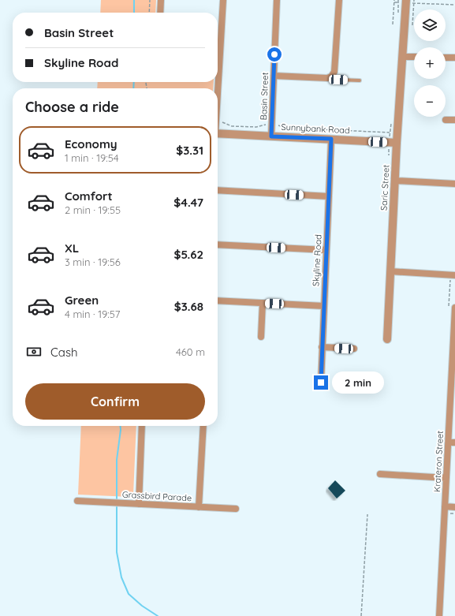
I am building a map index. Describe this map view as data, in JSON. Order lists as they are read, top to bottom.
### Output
{
  "streets": {
    "street": [
      "Basin Street",
      "Sunnybank Road",
      "Saric Street",
      "Skyline Road",
      "Krateron Street",
      "Grassbird Parade"
    ]
  },
  "crossings": [
    ["Basin Street", "Sunnybank Road"],
    ["Sunnybank Road", "Saric Street"],
    ["Sunnybank Road", "Skyline Road"]
  ],
  "page": {
    "map_buttons": ["+", "−"],
    "banner": ["Basin Street", "Skyline Road"],
    "heading": "Choose a ride",
    "list": [
      {
        "name": "Economy",
        "note": "1 min · 19:54",
        "value": "$3.31"
      },
      {
        "name": "Comfort",
        "note": "2 min · 19:55",
        "value": "$4.47"
      },
      {
        "name": "XL",
        "note": "3 min · 19:56",
        "value": "$5.62"
      },
      {
        "name": "Green",
        "note": "4 min · 19:57",
        "value": "$3.68"
      }
    ],
    "pay": ["Cash", "460 m"],
    "bubble": "2 min",
    "buttons": "Confirm"
  }
}
